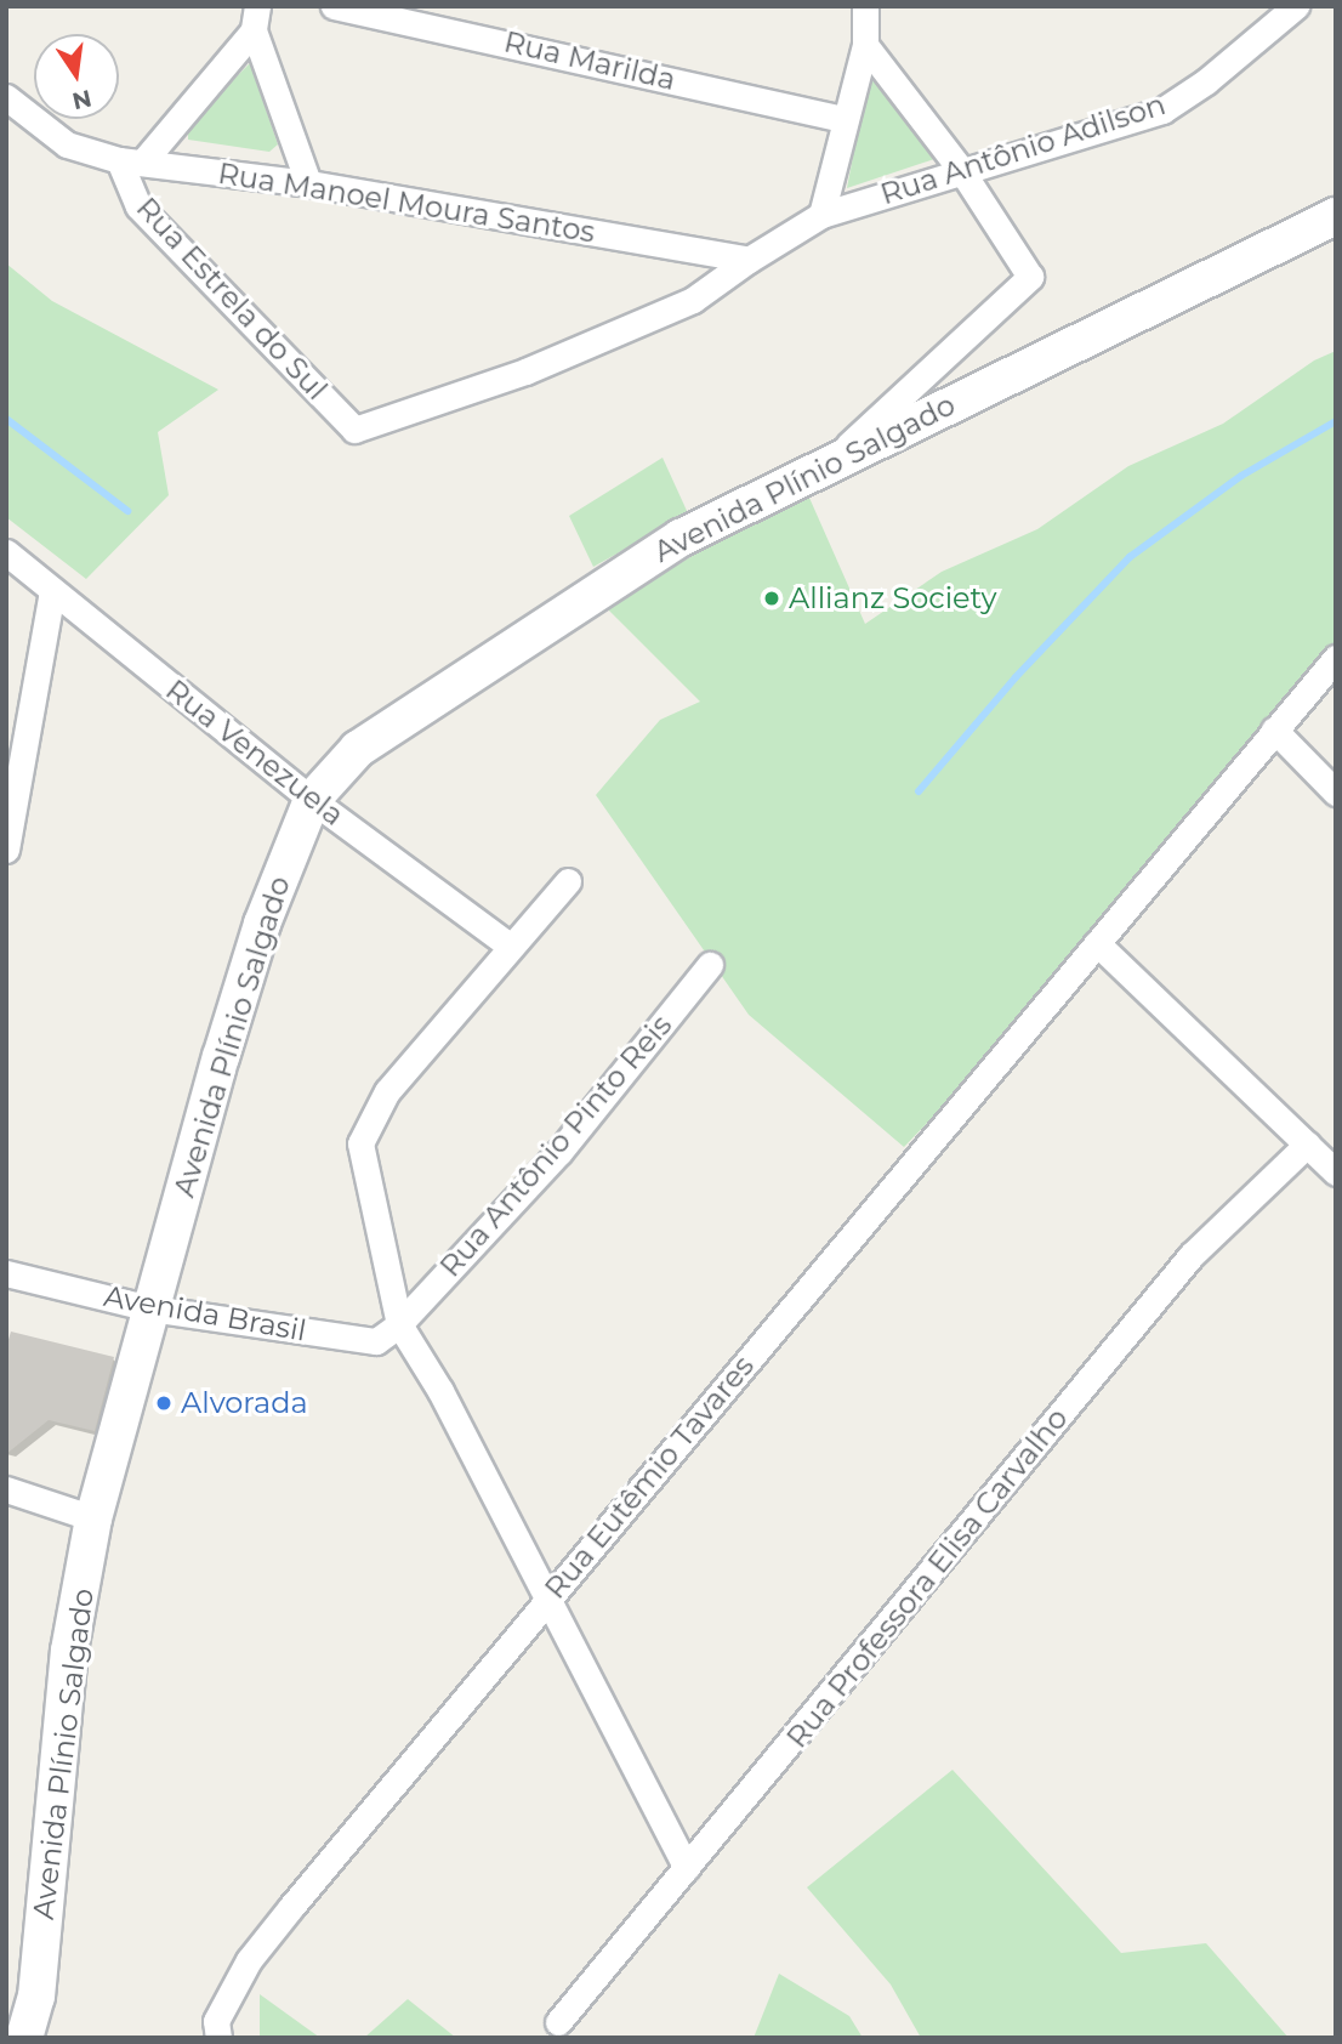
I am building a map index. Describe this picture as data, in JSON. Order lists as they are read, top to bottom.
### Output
{
  "streets": {
    "street": [
      "Rua Marilda",
      "Rua Antônio Adilson",
      "Rua Manoel Moura Santos",
      "Rua Estrela do Sul",
      "Avenida Plínio Salgado",
      "Rua Venezuela",
      "Rua Antônio Pinto Reis",
      "Avenida Brasil",
      "Rua Eutêmio Tavares",
      "Rua Professora Elisa Carvalho"
    ]
  },
  "crossings": [
    ["Rua Antônio Adilson", "Rua Manoel Moura Santos"],
    ["Rua Antônio Adilson", "Rua Estrela do Sul"],
    ["Rua Manoel Moura Santos", "Rua Estrela do Sul"],
    ["Avenida Plínio Salgado", "Rua Venezuela"],
    ["Avenida Plínio Salgado", "Avenida Brasil"],
    ["Rua Antônio Pinto Reis", "Avenida Brasil"]
  ],
  "places": ["Allianz Society", "Alvorada"],
  "north": "bottom"
}
